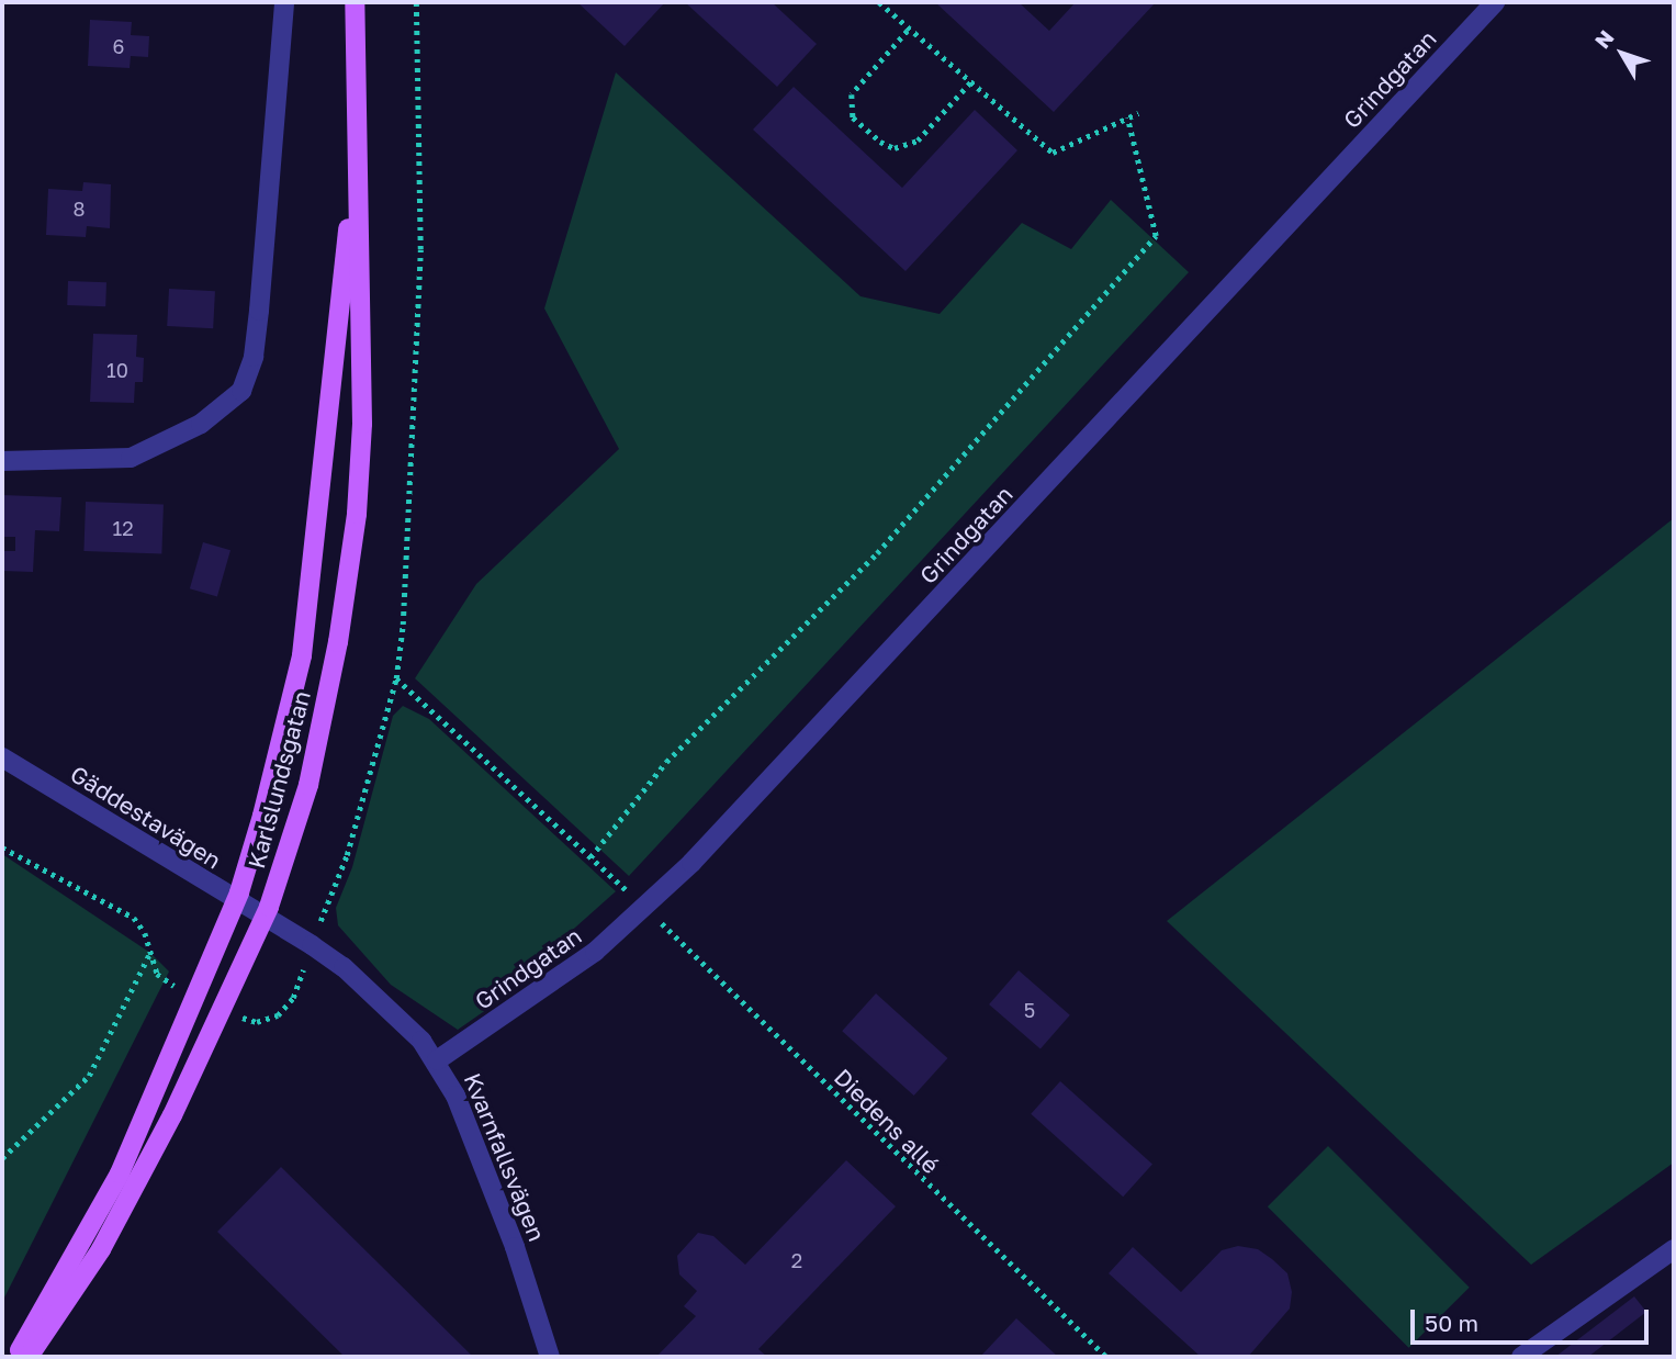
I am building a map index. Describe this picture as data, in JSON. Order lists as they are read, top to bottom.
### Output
{
  "streets": {
    "main road": ["Karlslundsgatan"],
    "street": ["Grindgatan", "Gäddestavägen", "Kvarnfallsvägen"],
    "path": ["Diedens allé"]
  },
  "crossings": [
    ["Grindgatan", "Diedens allé"],
    ["Grindgatan", "Kvarnfallsvägen"],
    ["Karlslundsgatan", "Gäddestavägen"],
    ["Karlslundsgatan", "Kvarnfallsvägen"],
    ["Gäddestavägen", "Kvarnfallsvägen"]
  ],
  "house_numbers": [
    "6",
    "8",
    "10",
    "12",
    "5",
    "2"
  ],
  "scale_bar": "50 m",
  "north": "top left"
}
